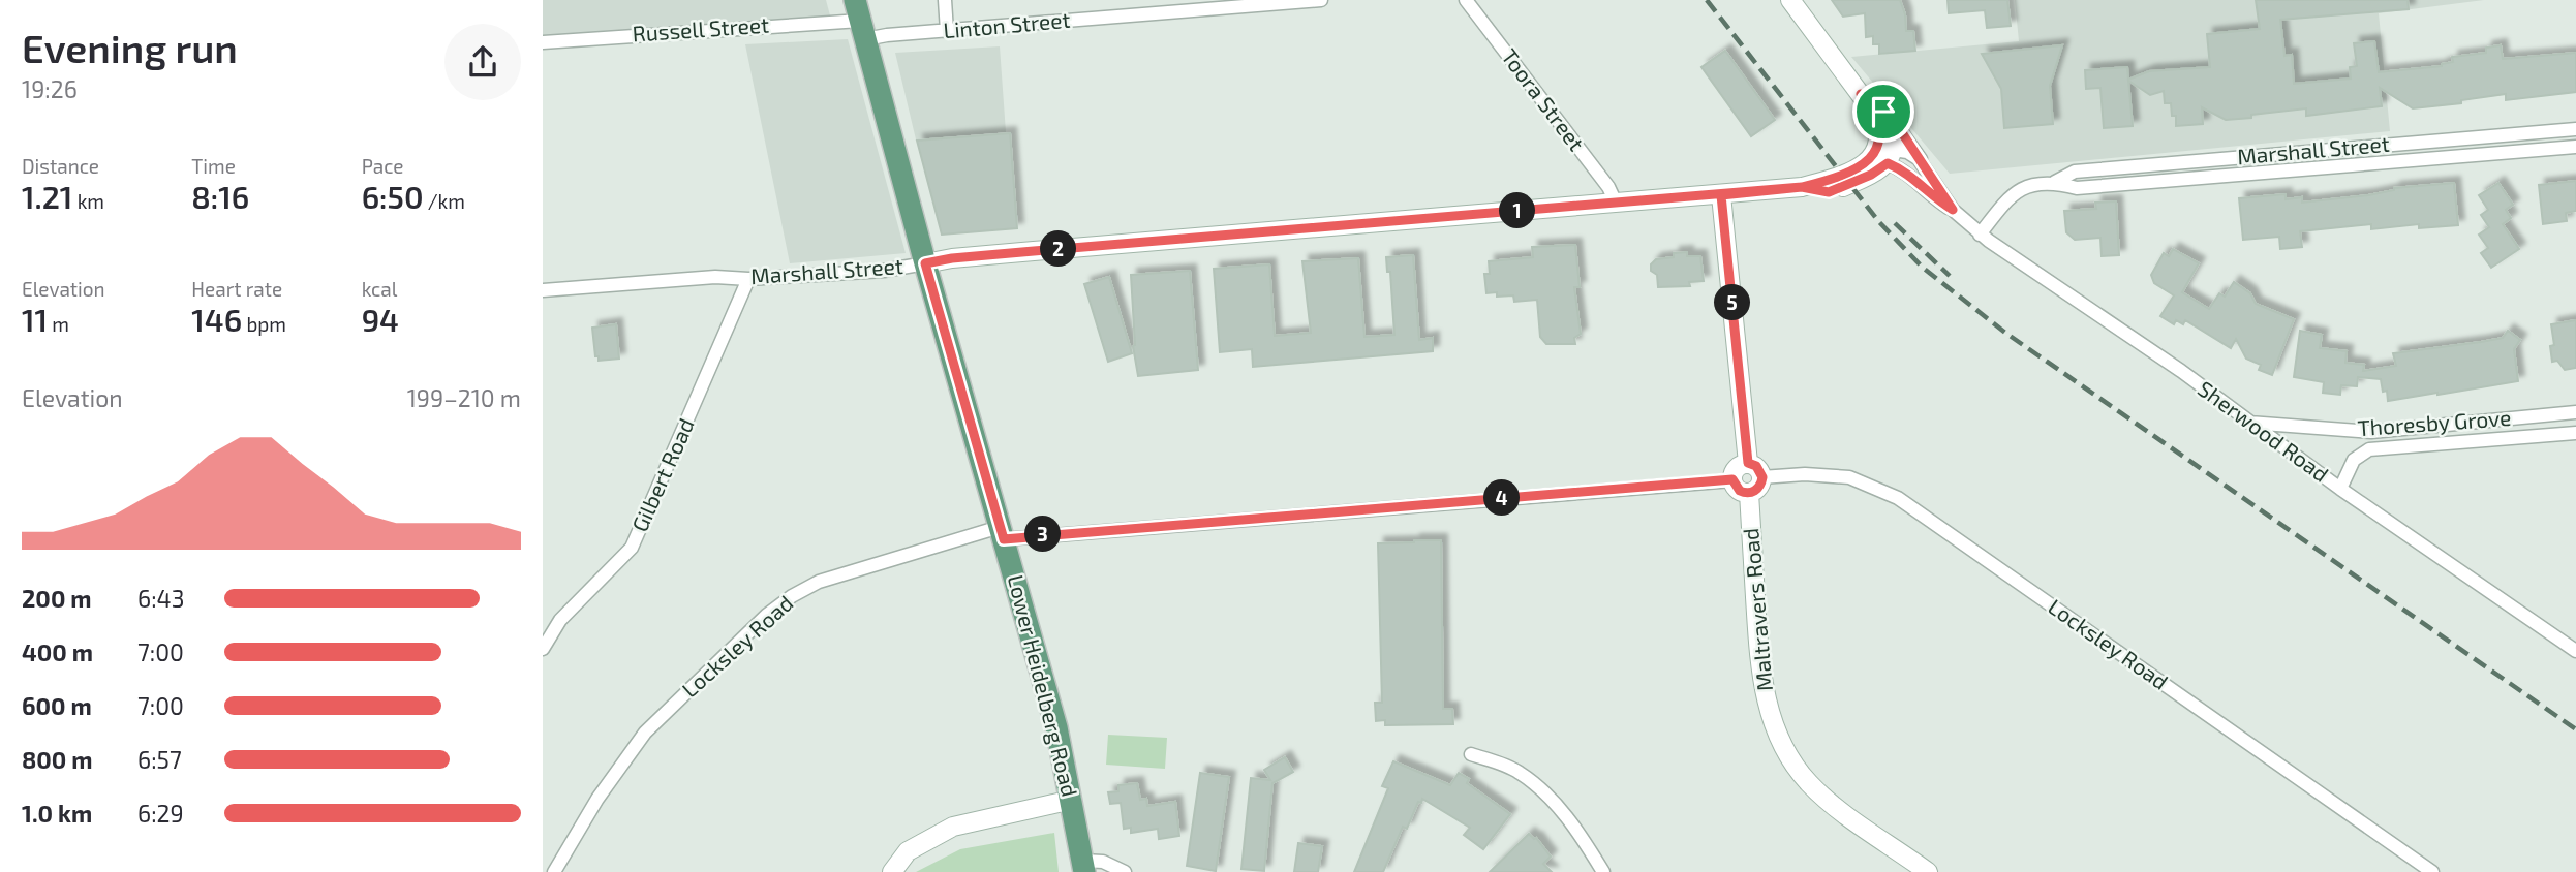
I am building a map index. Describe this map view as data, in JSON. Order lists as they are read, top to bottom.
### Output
{
  "streets": {
    "main road": ["Lower Heidelberg Road"],
    "street": [
      "Linton Street",
      "Russell Street",
      "Toora Street",
      "Marshall Street",
      "Thoresby Grove",
      "Sherwood Road",
      "Gilbert Road",
      "Maltravers Road",
      "Locksley Road"
    ]
  },
  "crossings": [
    ["Linton Street", "Russell Street"],
    ["Linton Street", "Lower Heidelberg Road"],
    ["Russell Street", "Lower Heidelberg Road"],
    ["Toora Street", "Marshall Street"],
    ["Marshall Street", "Sherwood Road"],
    ["Marshall Street", "Gilbert Road"],
    ["Marshall Street", "Lower Heidelberg Road"],
    ["Thoresby Grove", "Sherwood Road"],
    ["Maltravers Road", "Locksley Road"],
    ["Locksley Road", "Lower Heidelberg Road"]
  ],
  "page": {
    "heading": ["Evening run", "19:26"],
    "stats": [
      ["Distance", "1.21 km"],
      ["Time", "8:16"],
      ["Pace", "6:50 /km"],
      ["Elevation", "11 m"],
      ["Heart rate", "146 bpm"],
      ["kcal", "94"]
    ],
    "pins": [
      "1",
      "2",
      "5",
      "4",
      "3"
    ],
    "chart": ["Elevation", "199–210 m"],
    "list": [
      {
        "name": "200 m",
        "note": "6:43"
      },
      {
        "name": "400 m",
        "note": "7:00"
      },
      {
        "name": "600 m",
        "note": "7:00"
      },
      {
        "name": "800 m",
        "note": "6:57"
      },
      {
        "name": "1.0 km",
        "note": "6:29"
      }
    ]
  }
}
